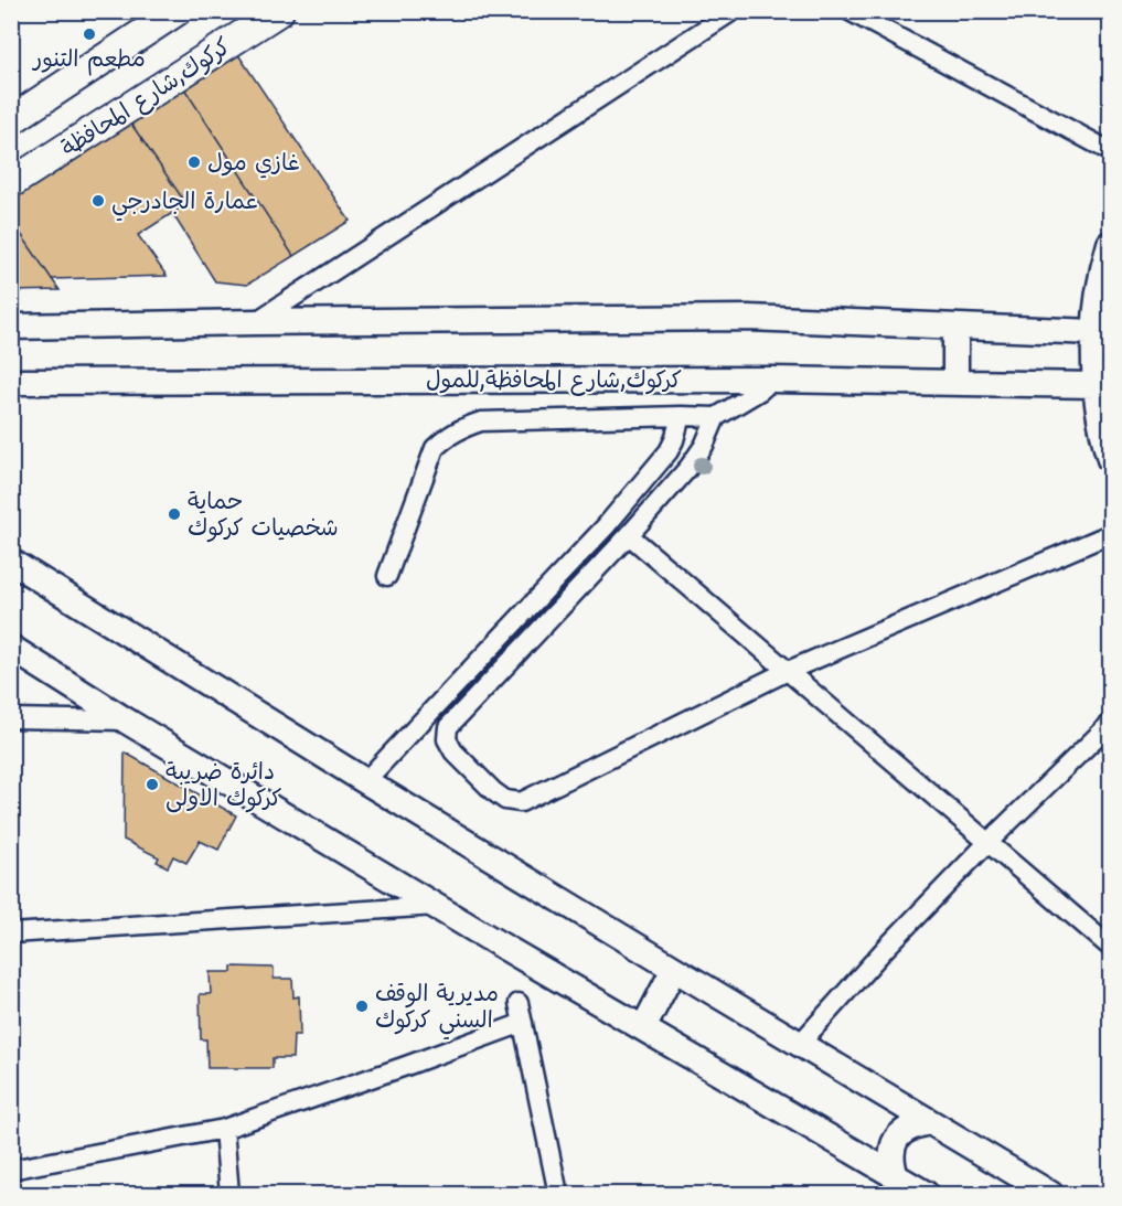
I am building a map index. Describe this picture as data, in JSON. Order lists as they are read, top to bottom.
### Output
{
  "streets": {
    "main road": ["كركوك,شارع المحافظة", "كركوك,شارع المحافظة,للمول"]
  },
  "places": [
    "مطعم التنور",
    "غازي مول",
    "عمارة الجادرجي",
    "حماية شخصيات كركوك",
    "دائرة ضريبة كركوك الاولى",
    "مديرية الوقف السني كركوك"
  ]
}
